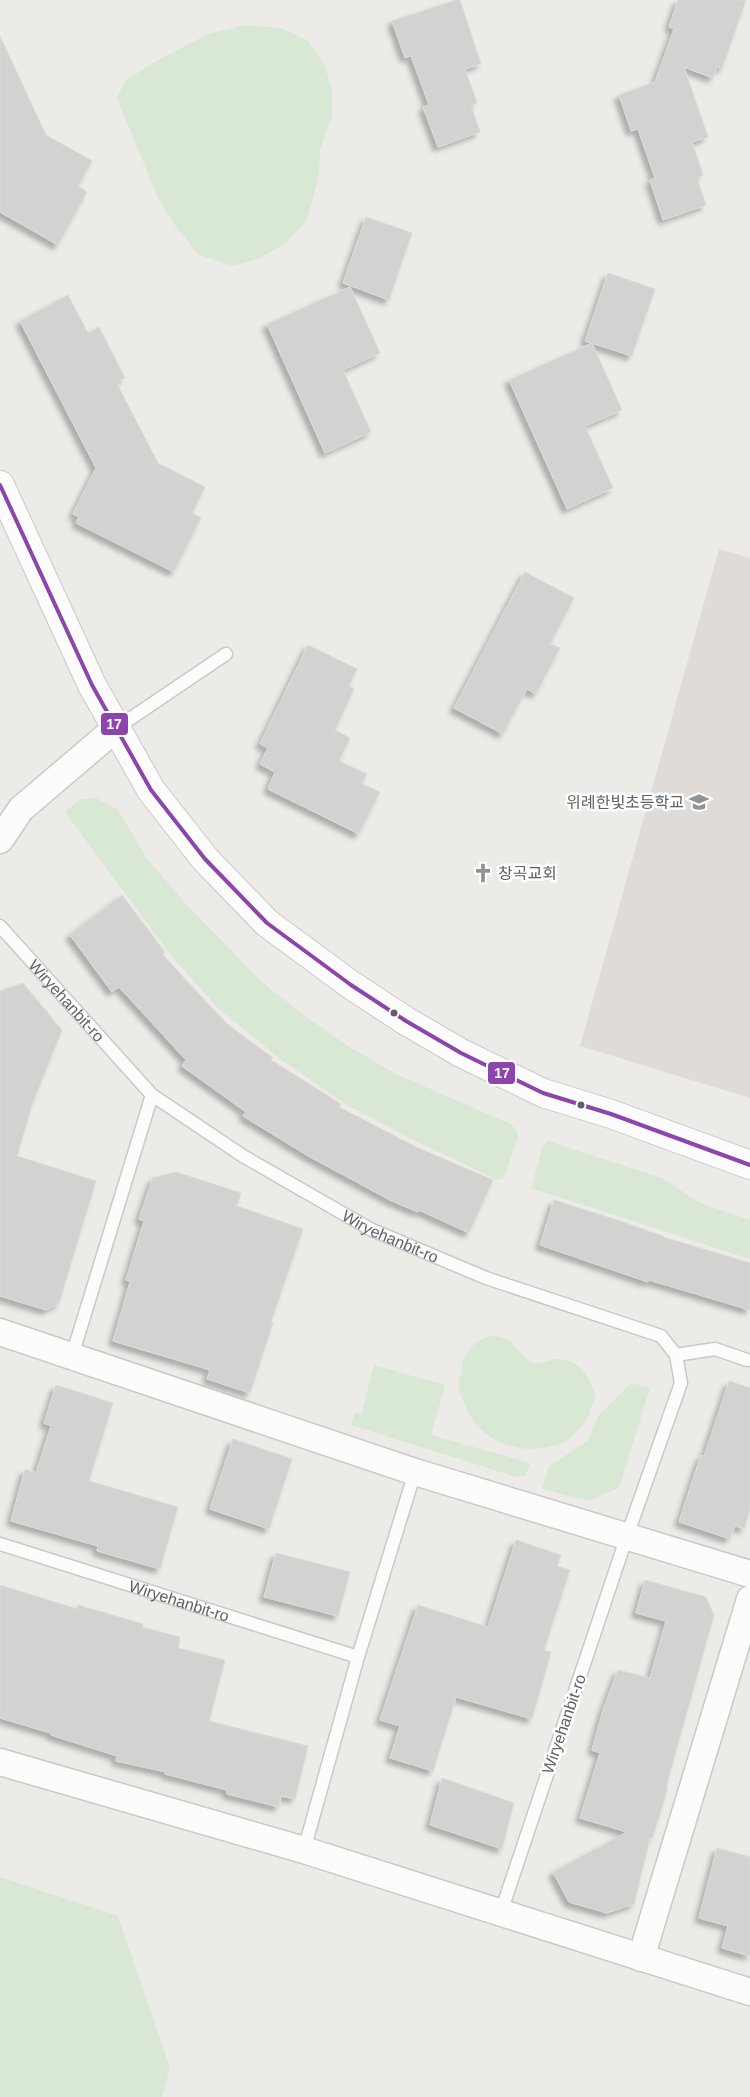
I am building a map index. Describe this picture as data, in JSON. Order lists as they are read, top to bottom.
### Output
{
  "streets": {
    "lane": ["Wiryehanbit-ro"]
  },
  "places": {
    "school or university": ["위례한빛초등학교"],
    "church": ["창곡교회"]
  },
  "lines": ["transit line 17"]
}
